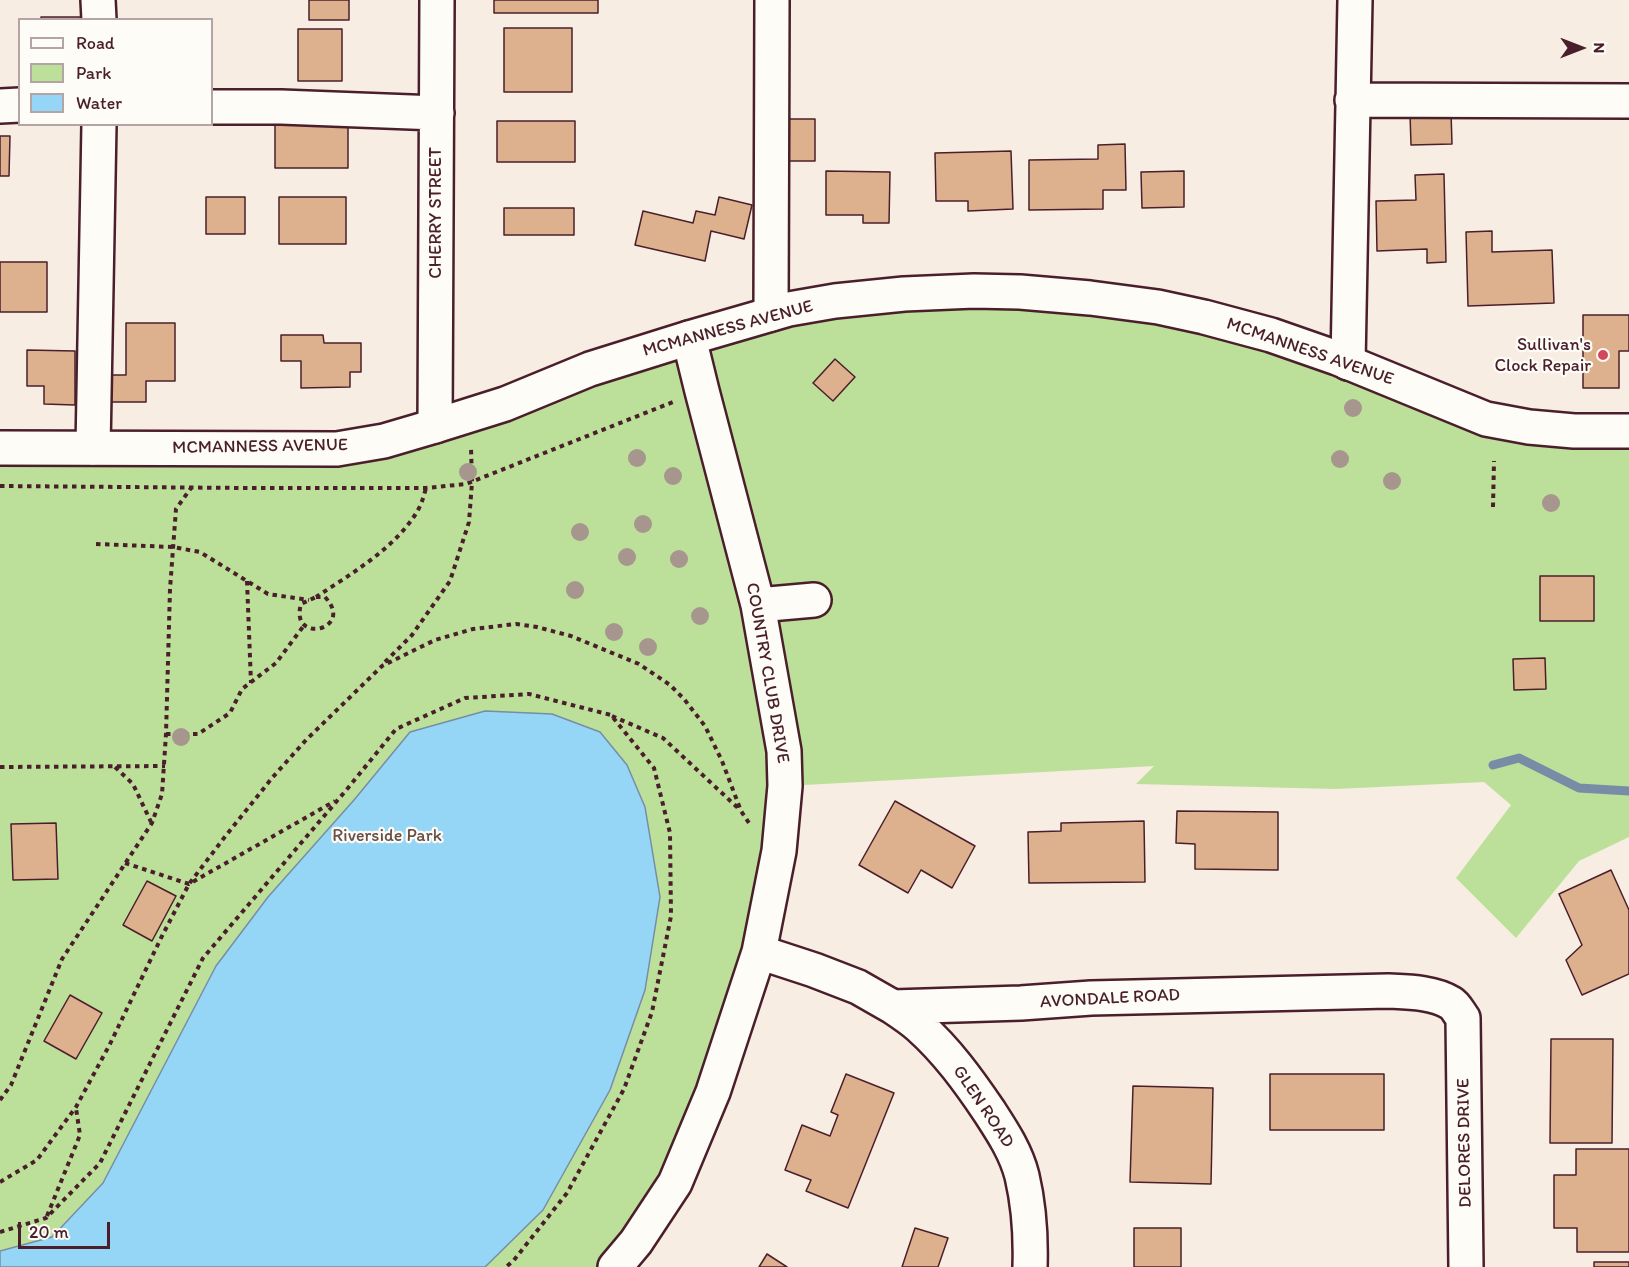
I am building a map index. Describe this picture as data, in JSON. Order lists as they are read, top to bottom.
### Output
{
  "streets": {
    "street": [
      "CHERRY STREET",
      "MCMANNESS AVENUE",
      "COUNTRY CLUB DRIVE",
      "AVONDALE ROAD",
      "GLEN ROAD",
      "DELORES DRIVE"
    ]
  },
  "crossings": [
    ["CHERRY STREET", "MCMANNESS AVENUE"],
    ["MCMANNESS AVENUE", "COUNTRY CLUB DRIVE"],
    ["AVONDALE ROAD", "GLEN ROAD"],
    ["AVONDALE ROAD", "DELORES DRIVE"]
  ],
  "parks": ["Riverside Park"],
  "places": ["Sullivan's Clock Repair"],
  "legend": ["Road", "Park", "Water"],
  "scale_bar": "20 m",
  "north": "right"
}
